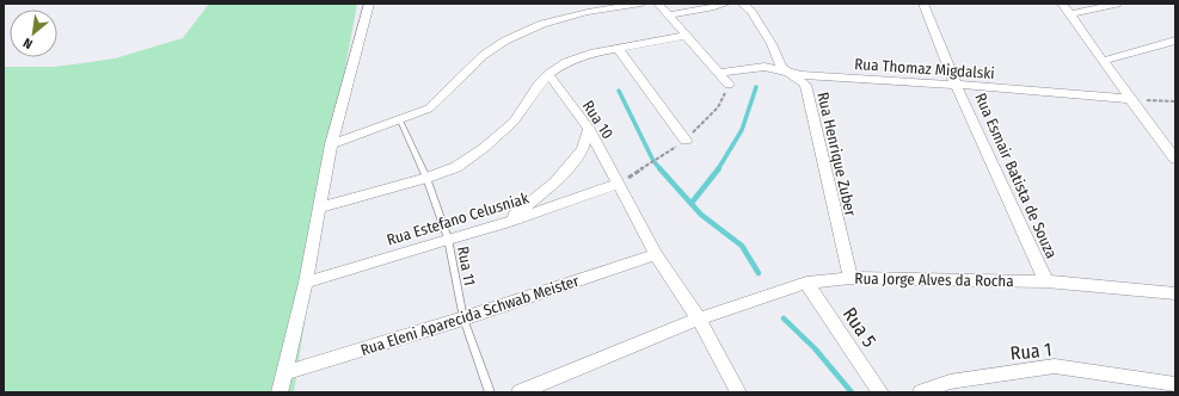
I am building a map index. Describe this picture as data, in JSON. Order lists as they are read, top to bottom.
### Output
{
  "streets": {
    "street": [
      "Rua Thomaz Migdalski",
      "Rua 10",
      "Rua Henrique Zuber",
      "Rua Esmair Batista de Souza",
      "Rua Estefano Celusniak",
      "Rua Jorge Alves da Rocha",
      "Rua Eleni Aparecida Schwab Meister",
      "Rua 5",
      "Rua 1"
    ],
    "lane": ["Rua 11"]
  },
  "crossings": [
    ["Rua Thomaz Migdalski", "Rua Henrique Zuber"],
    ["Rua Thomaz Migdalski", "Rua Esmair Batista de Souza"],
    ["Rua 10", "Rua Estefano Celusniak"],
    ["Rua 10", "Rua Jorge Alves da Rocha"],
    ["Rua 10", "Rua Eleni Aparecida Schwab Meister"],
    ["Rua Henrique Zuber", "Rua Jorge Alves da Rocha"],
    ["Rua Esmair Batista de Souza", "Rua Jorge Alves da Rocha"],
    ["Rua Estefano Celusniak", "Rua 11"],
    ["Rua 11", "Rua Eleni Aparecida Schwab Meister"],
    ["Rua Jorge Alves da Rocha", "Rua 5"]
  ],
  "north": "bottom left"
}
